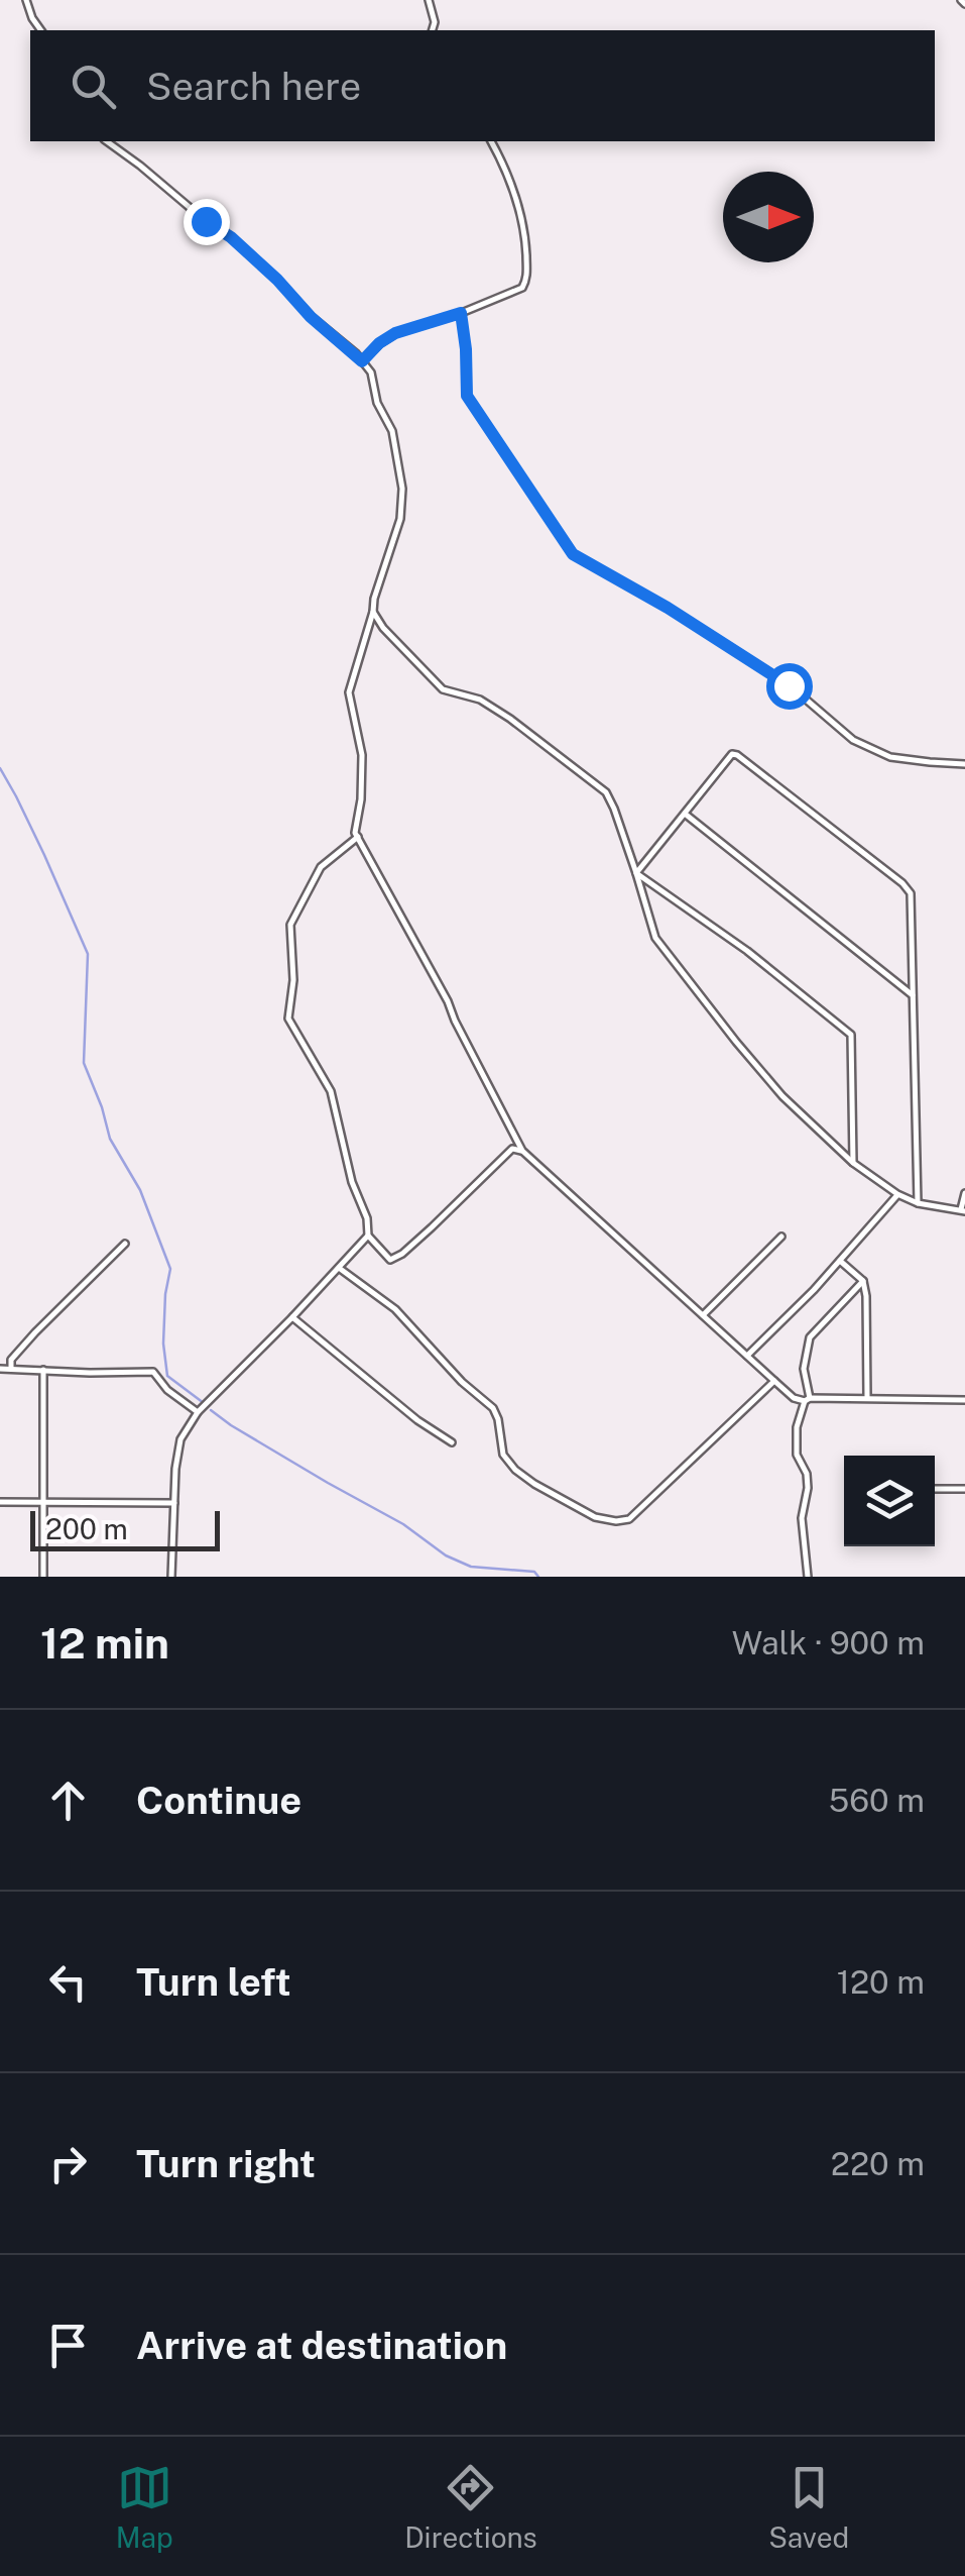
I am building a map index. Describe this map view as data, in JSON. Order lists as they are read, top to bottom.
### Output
{
  "scale_bar": "200 m",
  "north": "right",
  "page": {
    "search": "Search here",
    "scale": "200 m",
    "heading": ["12 min", "Walk · 900 m"],
    "list": [
      ["Continue", "560 m"],
      ["Turn left", "120 m"],
      ["Turn right", "220 m"],
      "Arrive at destination"
    ],
    "nav": ["Map", "Directions", "Saved"]
  }
}
